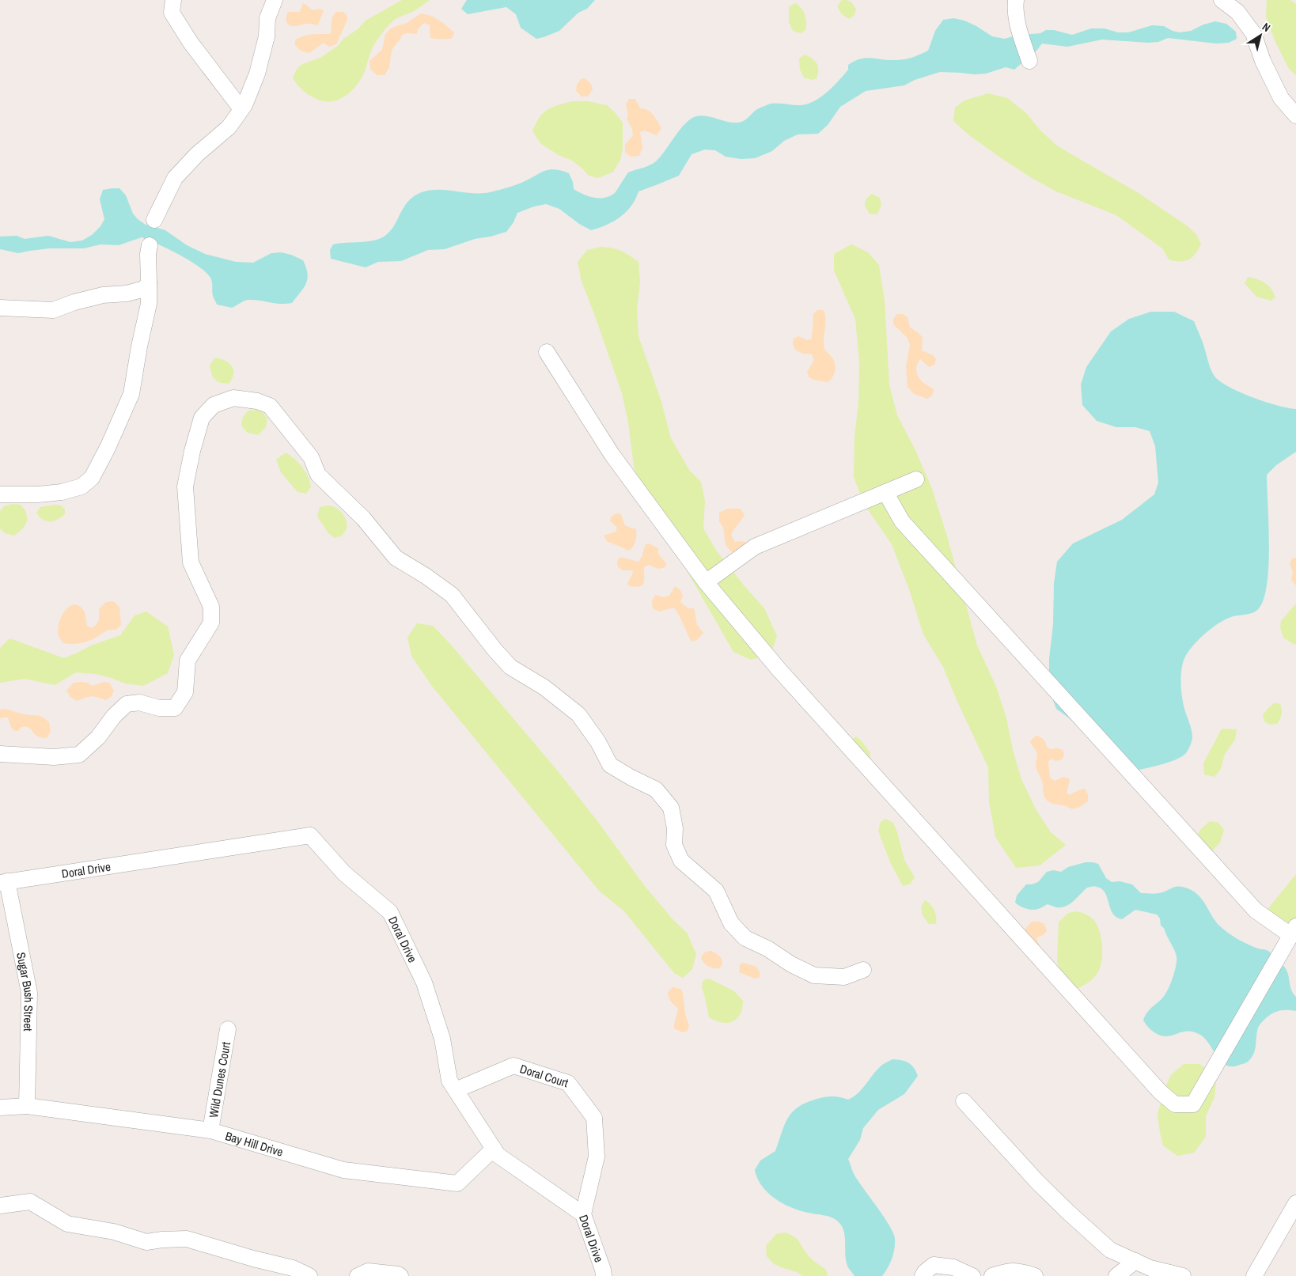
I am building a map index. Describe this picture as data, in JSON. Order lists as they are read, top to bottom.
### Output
{
  "streets": {
    "street": [
      "Doral Drive",
      "Sugar Bush Street",
      "Doral Court",
      "Wild Dunes Court",
      "Bay Hill Drive"
    ]
  },
  "crossings": [
    ["Doral Drive", "Sugar Bush Street"],
    ["Doral Drive", "Doral Court"],
    ["Doral Drive", "Bay Hill Drive"],
    ["Sugar Bush Street", "Bay Hill Drive"],
    ["Wild Dunes Court", "Bay Hill Drive"]
  ],
  "north": "top right"
}
